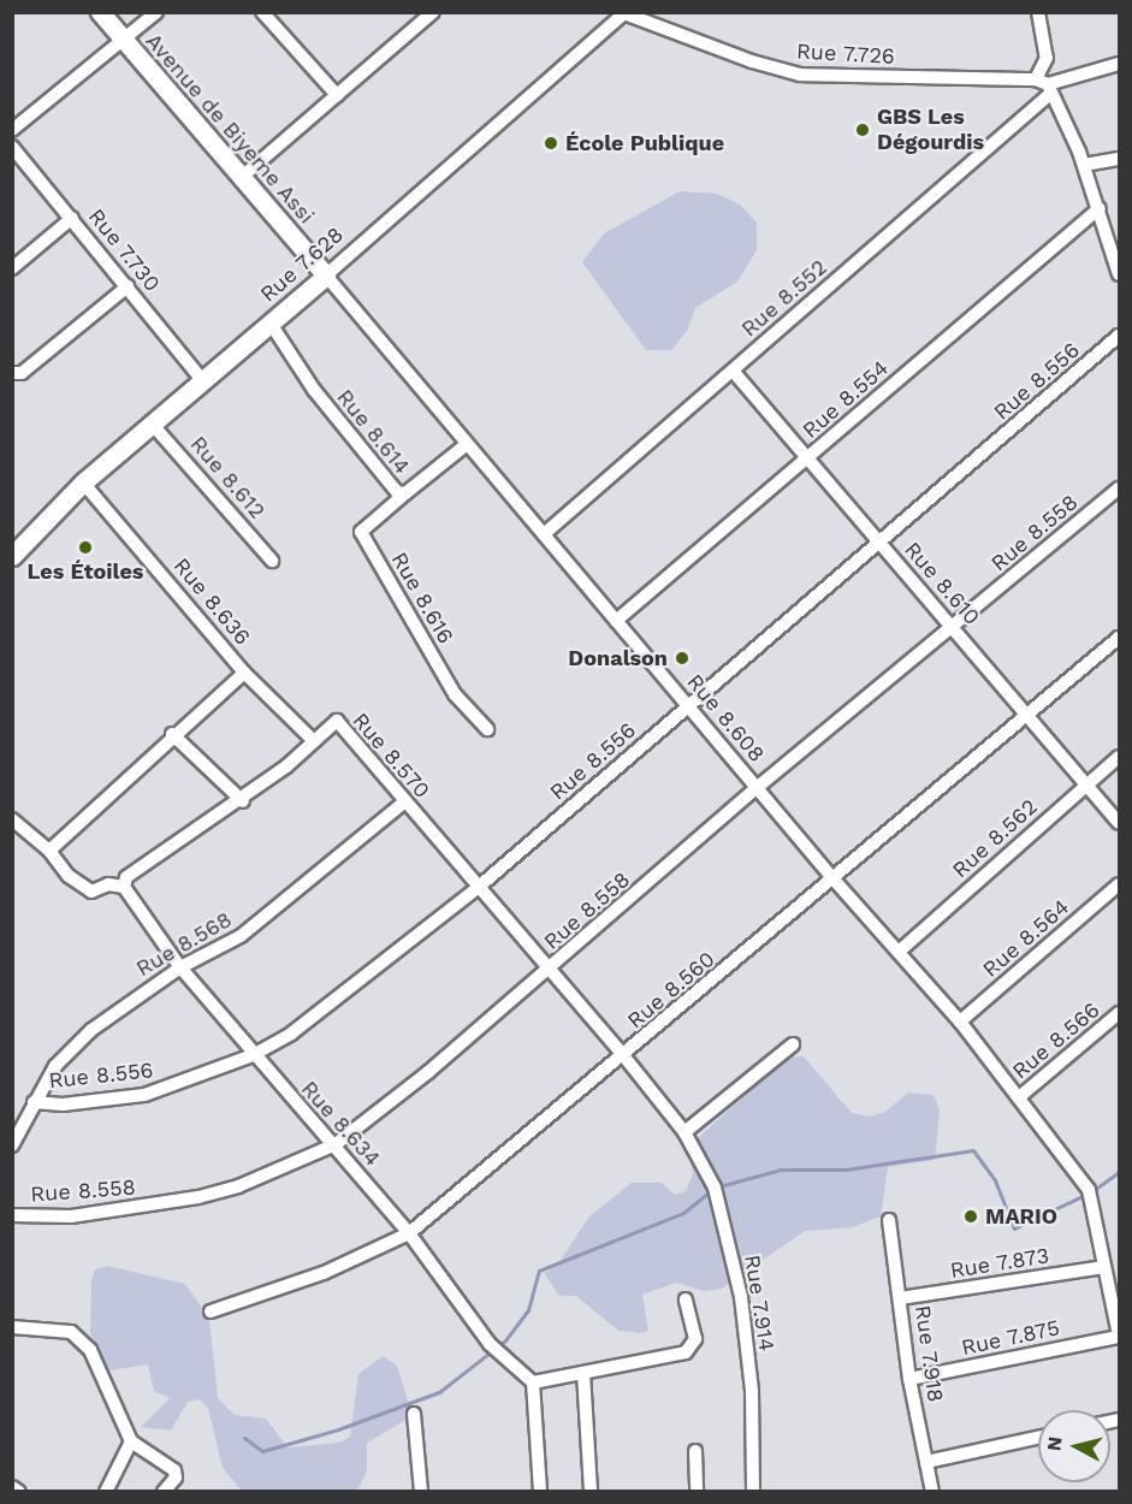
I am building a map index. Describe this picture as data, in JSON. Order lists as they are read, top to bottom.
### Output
{
  "streets": {
    "main road": ["Avenue de Biyeme Assi", "Rue 7.628"],
    "street": [
      "Rue 7.726",
      "Rue 7.730",
      "Rue 8.552",
      "Rue 8.556",
      "Rue 8.554",
      "Rue 8.614",
      "Rue 8.612",
      "Rue 8.558",
      "Rue 8.610",
      "Rue 8.616",
      "Rue 8.636",
      "Rue 8.608",
      "Rue 8.570",
      "Rue 8.562",
      "Rue 8.564",
      "Rue 8.568",
      "Rue 8.560",
      "Rue 8.566",
      "Rue 8.634",
      "Rue 7.873",
      "Rue 7.914",
      "Rue 7.875",
      "Rue 7.918"
    ]
  },
  "crossings": [
    ["Rue 7.726", "Rue 7.628"],
    ["Rue 7.726", "Rue 8.552"],
    ["Avenue de Biyeme Assi", "Rue 7.628"],
    ["Avenue de Biyeme Assi", "Rue 8.608"],
    ["Rue 7.730", "Rue 7.628"],
    ["Rue 7.628", "Rue 8.614"],
    ["Rue 7.628", "Rue 8.612"],
    ["Rue 7.628", "Rue 8.636"],
    ["Rue 7.628", "Rue 8.608"],
    ["Rue 8.552", "Rue 8.610"],
    ["Rue 8.552", "Rue 8.608"],
    ["Rue 8.556", "Rue 8.610"],
    ["Rue 8.556", "Rue 8.608"],
    ["Rue 8.556", "Rue 8.570"],
    ["Rue 8.556", "Rue 8.568"],
    ["Rue 8.556", "Rue 8.634"],
    ["Rue 8.554", "Rue 8.610"],
    ["Rue 8.554", "Rue 8.608"],
    ["Rue 8.614", "Rue 8.616"],
    ["Rue 8.614", "Rue 8.608"],
    ["Rue 8.558", "Rue 8.610"],
    ["Rue 8.558", "Rue 8.608"],
    ["Rue 8.558", "Rue 8.570"],
    ["Rue 8.558", "Rue 8.634"],
    ["Rue 8.610", "Rue 8.562"],
    ["Rue 8.610", "Rue 8.560"],
    ["Rue 8.636", "Rue 8.570"],
    ["Rue 8.608", "Rue 8.562"],
    ["Rue 8.608", "Rue 8.564"],
    ["Rue 8.608", "Rue 8.560"],
    ["Rue 8.608", "Rue 8.566"],
    ["Rue 8.608", "Rue 7.873"],
    ["Rue 8.570", "Rue 8.568"],
    ["Rue 8.570", "Rue 8.560"],
    ["Rue 8.570", "Rue 8.634"],
    ["Rue 8.570", "Rue 7.914"],
    ["Rue 8.568", "Rue 8.634"],
    ["Rue 8.560", "Rue 8.634"],
    ["Rue 7.873", "Rue 7.918"],
    ["Rue 7.875", "Rue 7.918"]
  ],
  "places": [
    "GBS Les Dégourdis",
    "École Publique",
    "Les Étoiles",
    "Donalson",
    "MARIO"
  ],
  "north": "left"
}
